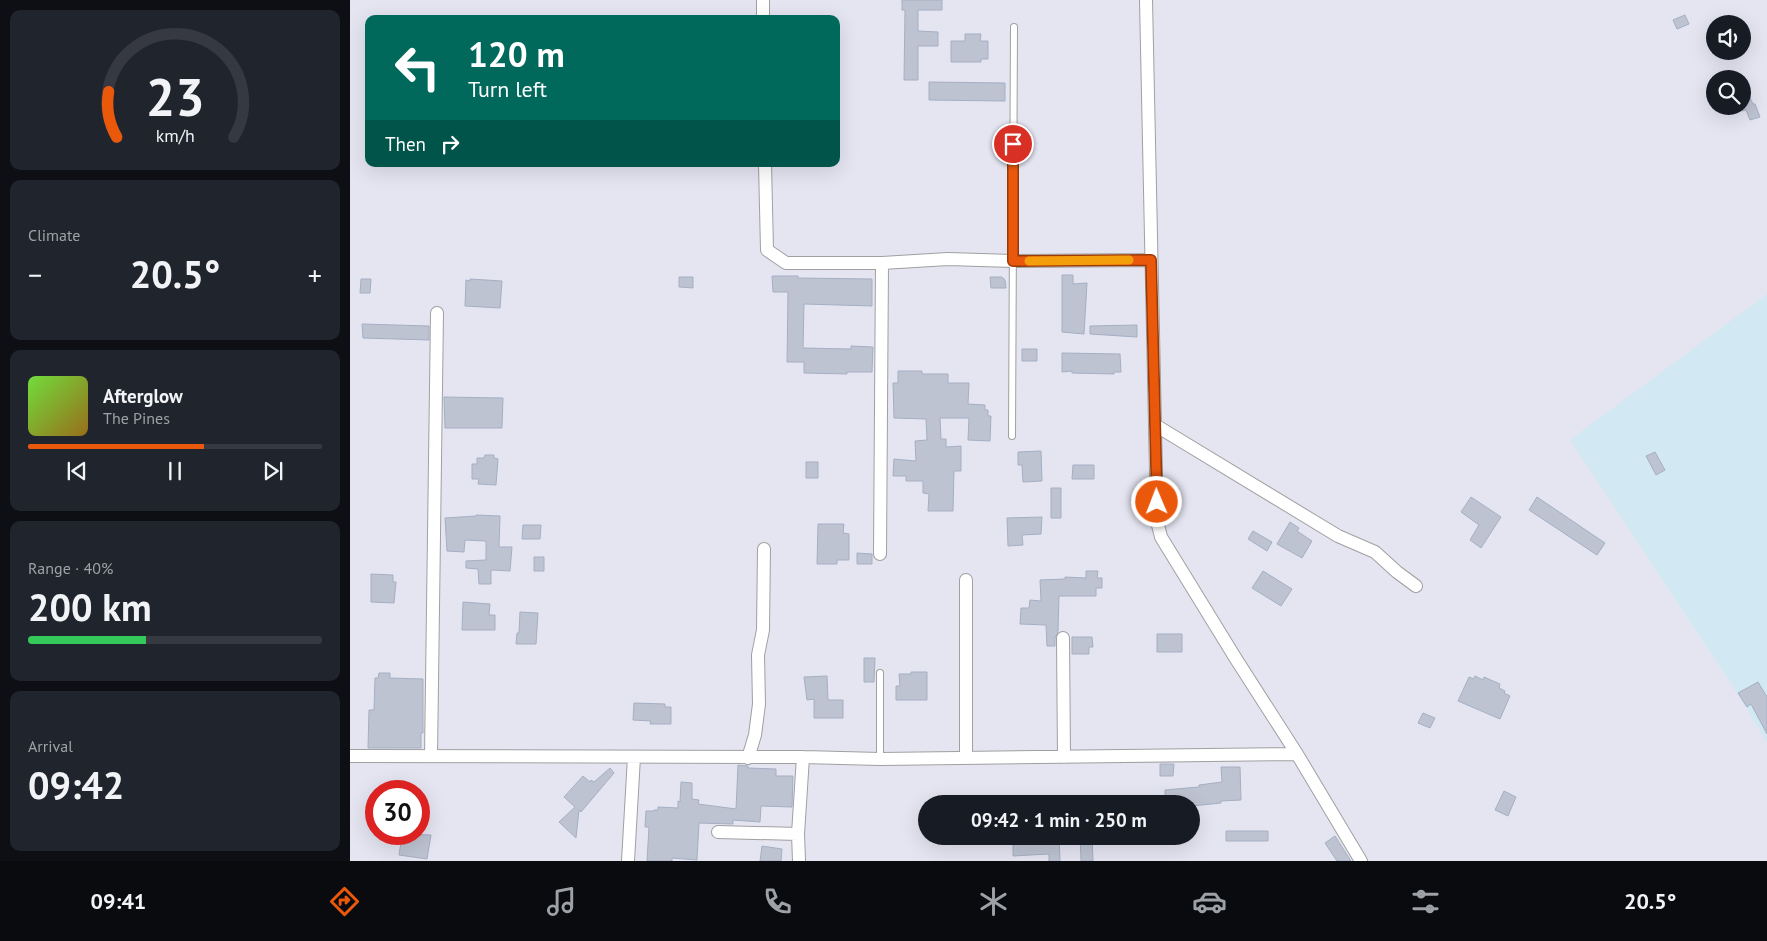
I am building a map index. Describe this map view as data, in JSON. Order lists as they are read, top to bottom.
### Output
{
  "page": {
    "turn": ["120 m", "Turn left"],
    "then": "Then",
    "tile": [
      "Climate",
      ["Range · 40%", "200 km"],
      ["Arrival", "09:42"]
    ],
    "heat": ["−", "20.5°", "+"],
    "song": ["Afterglow", "The Pines"],
    "limit": "30",
    "trip": "09:42 · 1 min · 250 m",
    "tabs": ["09:41", "20.5°"],
    "gauge": ["23", "km/h"]
  }
}
